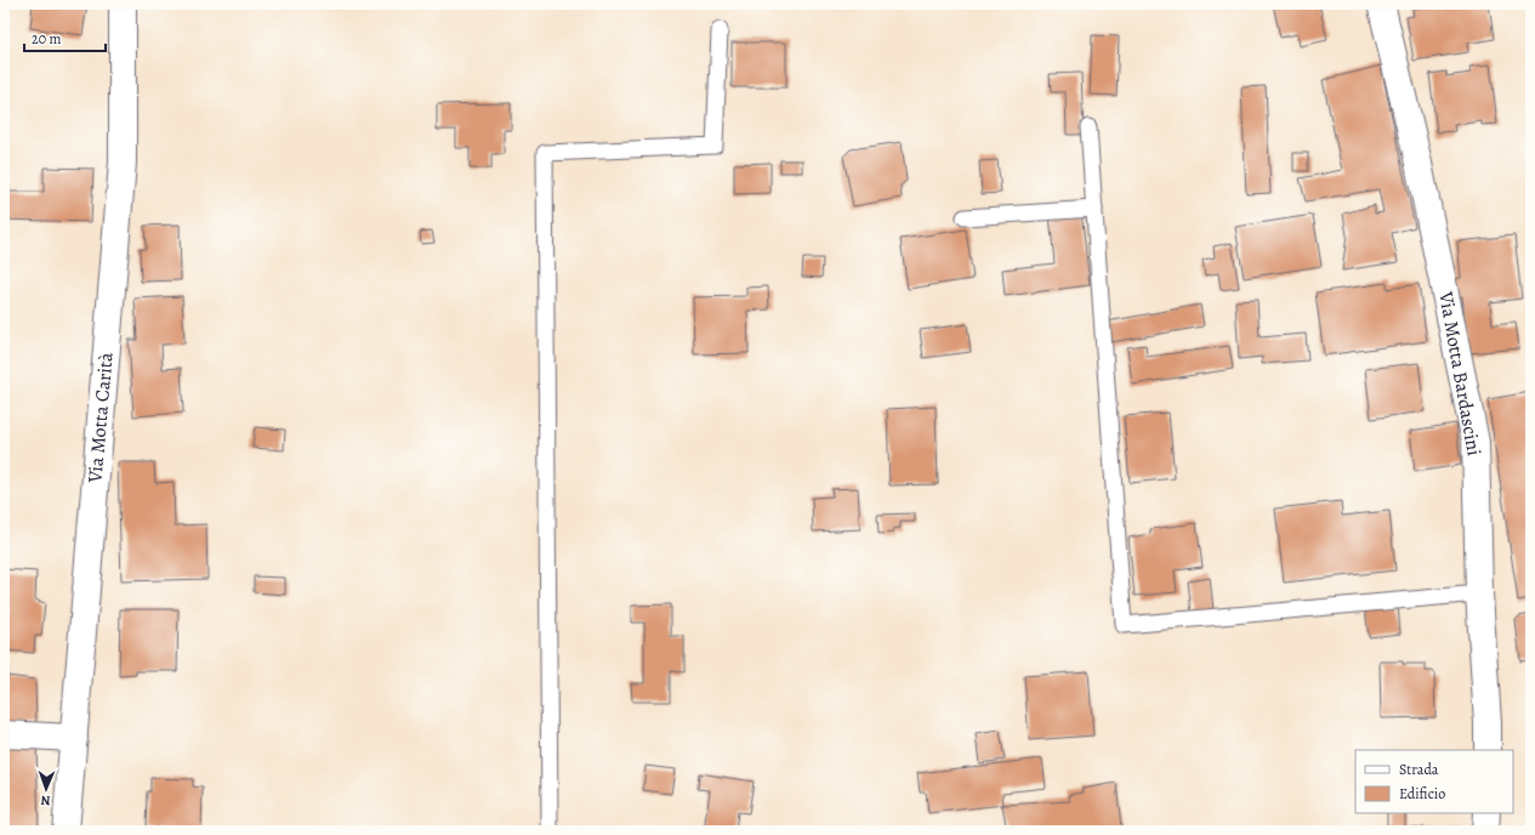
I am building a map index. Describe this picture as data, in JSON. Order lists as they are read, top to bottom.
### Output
{
  "streets": {
    "street": ["Via Motta Bardascini", "Via Motta Carità"]
  },
  "legend": ["Strada", "Edificio"],
  "scale_bar": "20 m",
  "north": "bottom"
}
